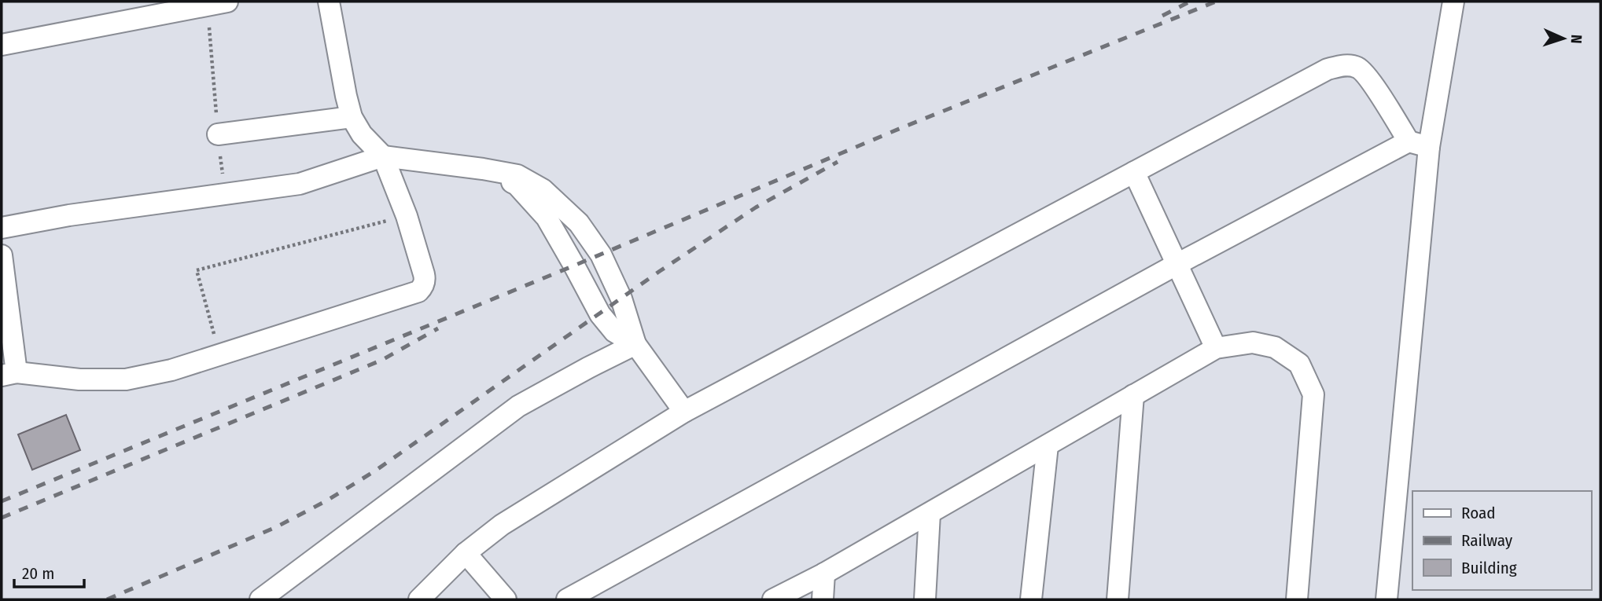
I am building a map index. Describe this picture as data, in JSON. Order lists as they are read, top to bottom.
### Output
{
  "legend": ["Road", "Railway", "Building"],
  "scale_bar": "20 m",
  "north": "right"
}
